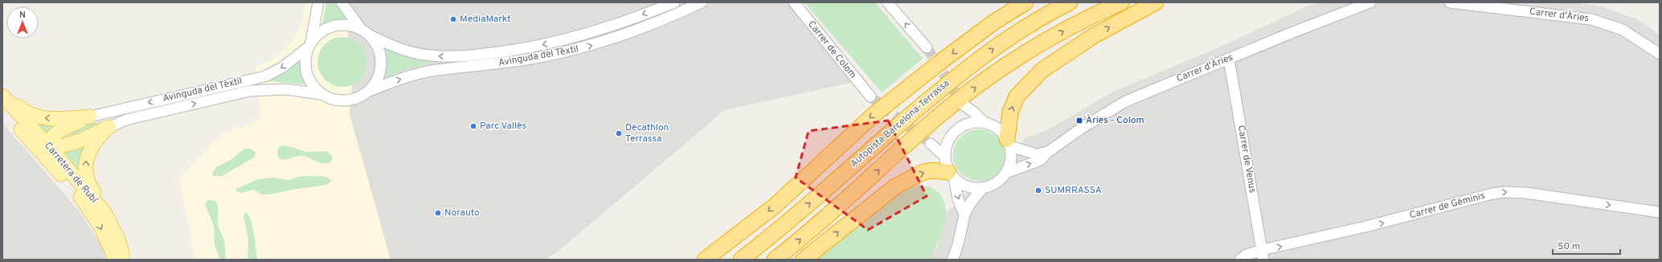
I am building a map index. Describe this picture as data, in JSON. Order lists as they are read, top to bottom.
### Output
{
  "streets": {
    "highway": ["Autopista Barcelona-Terrassa"],
    "main road": ["Carretera de Rubí"],
    "street": [
      "Carrer d'Àries",
      "Carrer de Colom",
      "Avinguda del Tèxtil",
      "Carrer de Venus",
      "Carrer de Gèminis"
    ]
  },
  "crossings": [
    ["Carrer d'Àries", "Carrer de Venus"],
    ["Carrer de Venus", "Carrer de Gèminis"]
  ],
  "one_way": ["Carrer de Gèminis"],
  "places": {
    "other": [
      "MediaMarkt",
      "Parc Vallès",
      "Decathlon Terrassa",
      "SUMRRASSA",
      "Norauto"
    ],
    "transit": ["Àries - Colom"]
  },
  "scale_bar": "50 m",
  "north": "top"
}
